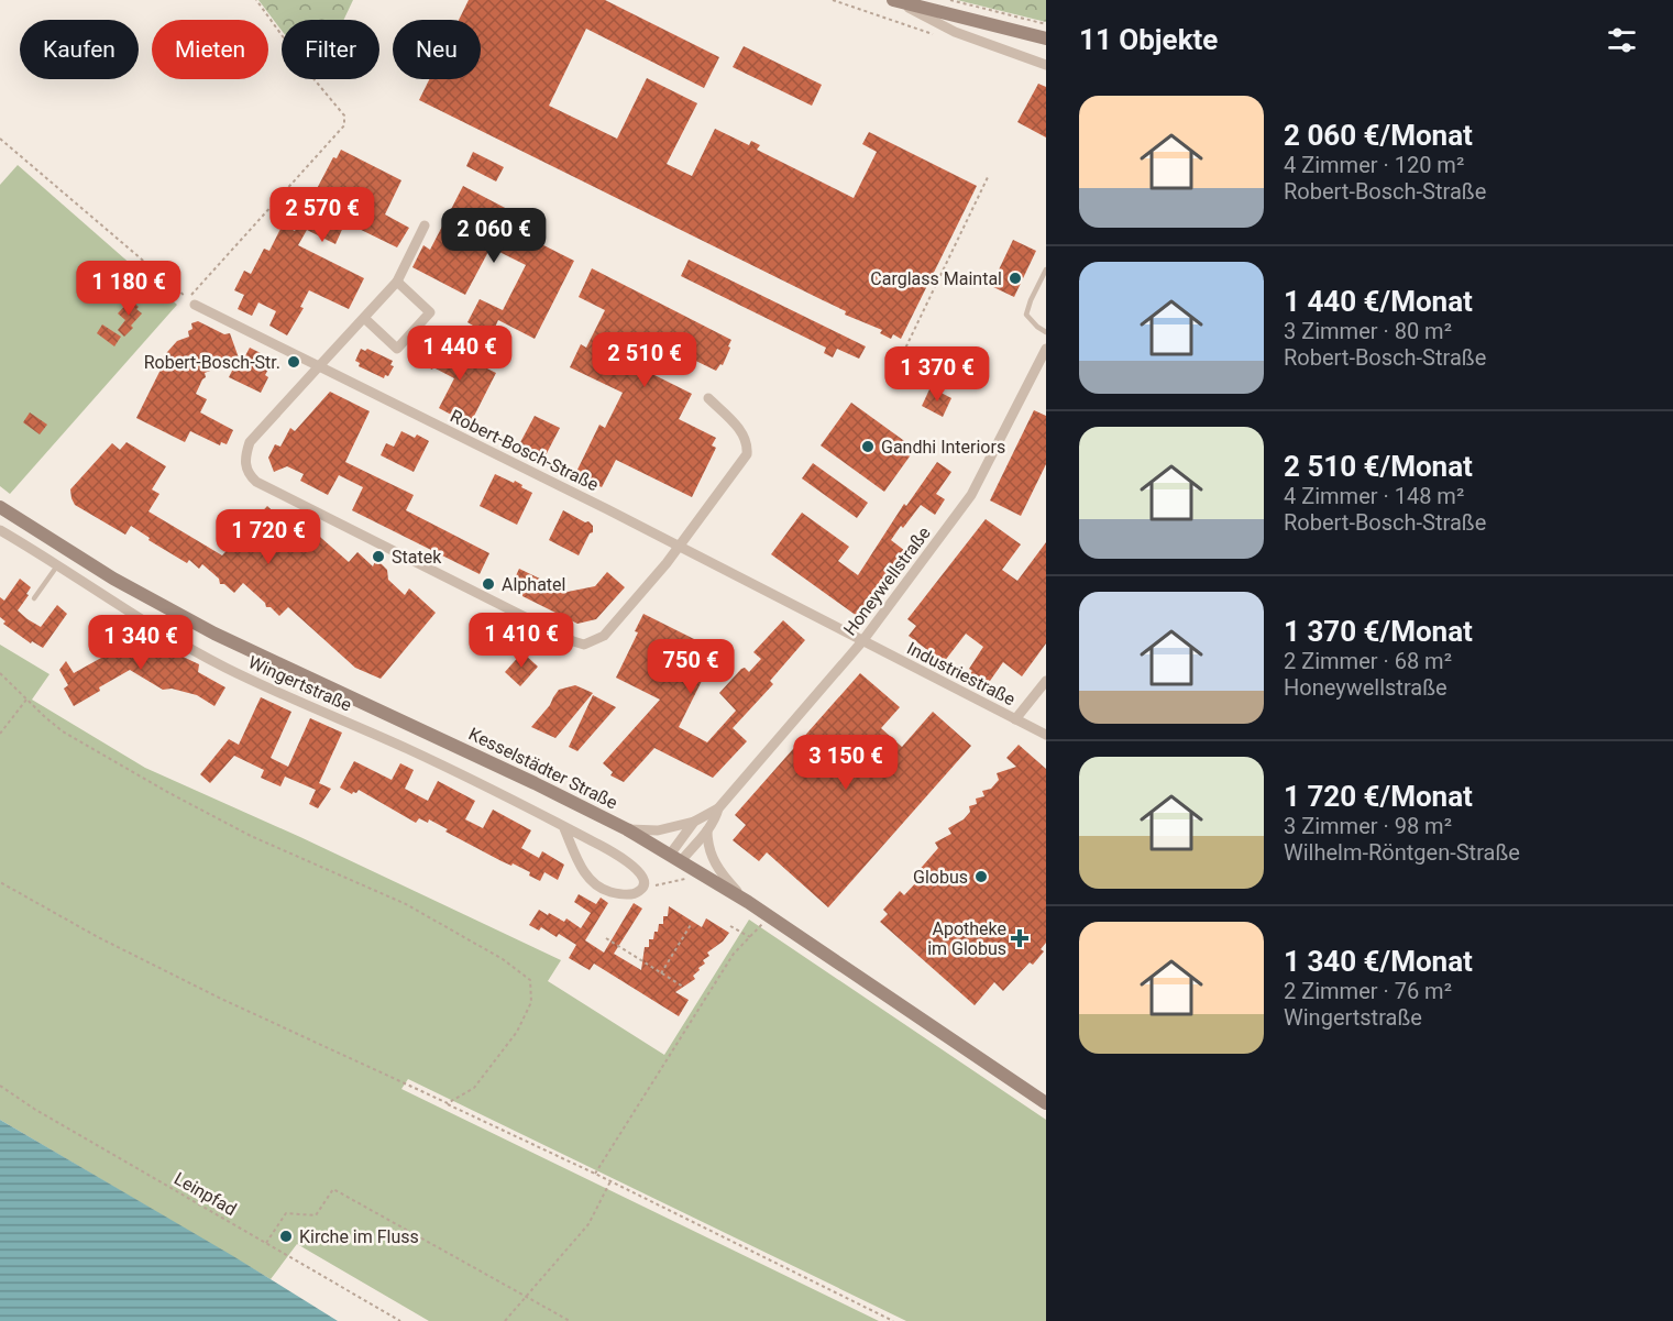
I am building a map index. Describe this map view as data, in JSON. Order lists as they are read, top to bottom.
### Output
{
  "streets": {
    "main road": ["Kesselstädter Straße"],
    "street": [
      "Robert-Bosch-Straße",
      "Honeywellstraße",
      "Industriestraße",
      "Wingertstraße"
    ],
    "path": ["Leinpfad"]
  },
  "crossings": [
    ["Robert-Bosch-Straße", "Honeywellstraße"],
    ["Robert-Bosch-Straße", "Industriestraße"],
    ["Honeywellstraße", "Industriestraße"],
    ["Honeywellstraße", "Kesselstädter Straße"]
  ],
  "places": {
    "other": [
      "Carglass Maintal",
      "Robert-Bosch-Str.",
      "Gandhi Interiors",
      "Statek",
      "Alphatel",
      "Globus",
      "Kirche im Fluss"
    ],
    "health": ["Apotheke im Globus"]
  },
  "page": {
    "heading": "11 Objekte",
    "chip": [
      "Kaufen",
      "Mieten",
      "Filter",
      "Neu"
    ],
    "list": [
      {
        "name": "2 060 €/Monat",
        "note": "4 Zimmer · 120 m² · Robert-Bosch-Straße"
      },
      {
        "name": "1 440 €/Monat",
        "note": "3 Zimmer · 80 m² · Robert-Bosch-Straße"
      },
      {
        "name": "2 510 €/Monat",
        "note": "4 Zimmer · 148 m² · Robert-Bosch-Straße"
      },
      {
        "name": "1 370 €/Monat",
        "note": "2 Zimmer · 68 m² · Honeywellstraße"
      },
      {
        "name": "1 720 €/Monat",
        "note": "3 Zimmer · 98 m² · Wilhelm-Röntgen-Straße"
      },
      {
        "name": "1 340 €/Monat",
        "note": "2 Zimmer · 76 m² · Wingertstraße"
      }
    ],
    "price": [
      "2 570 €",
      "2 060 €",
      "1 180 €",
      "1 440 €",
      "2 510 €",
      "1 370 €",
      "1 720 €",
      "1 410 €",
      "1 340 €",
      "750 €",
      "3 150 €"
    ]
  }
}
